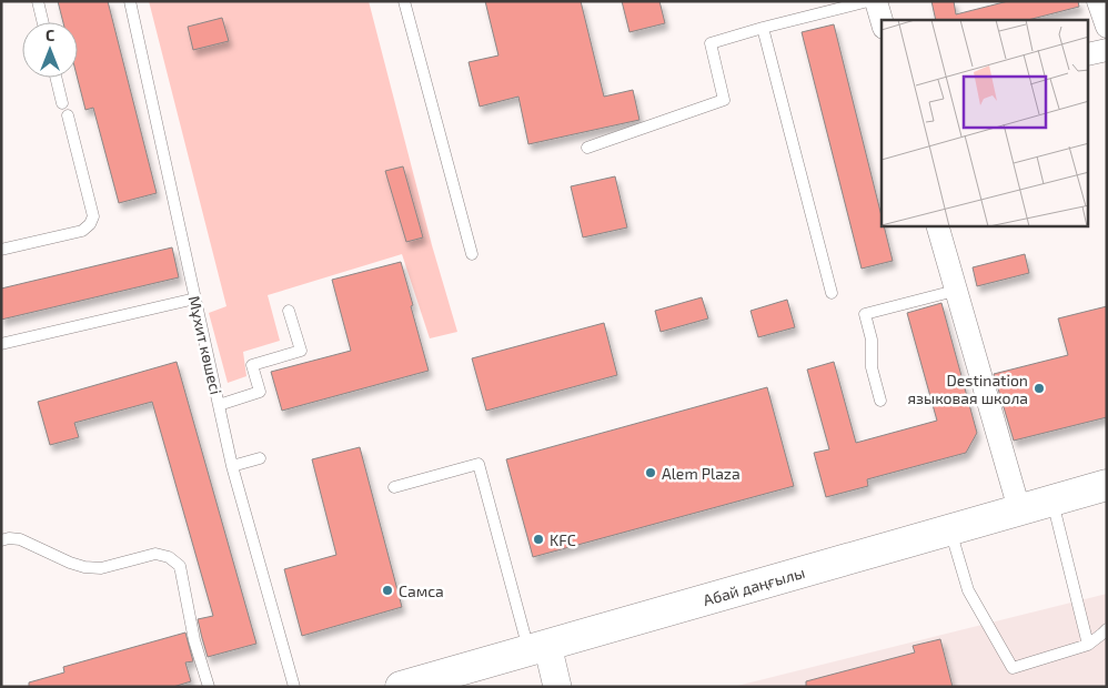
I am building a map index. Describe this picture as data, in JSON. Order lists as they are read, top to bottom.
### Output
{
  "streets": {
    "main road": ["Абай даңғылы"],
    "lane": ["Мұхит көшесі"]
  },
  "places": [
    "Destination языковая школа",
    "Alem Plaza",
    "KFC",
    "Самса"
  ],
  "north": "top"
}
